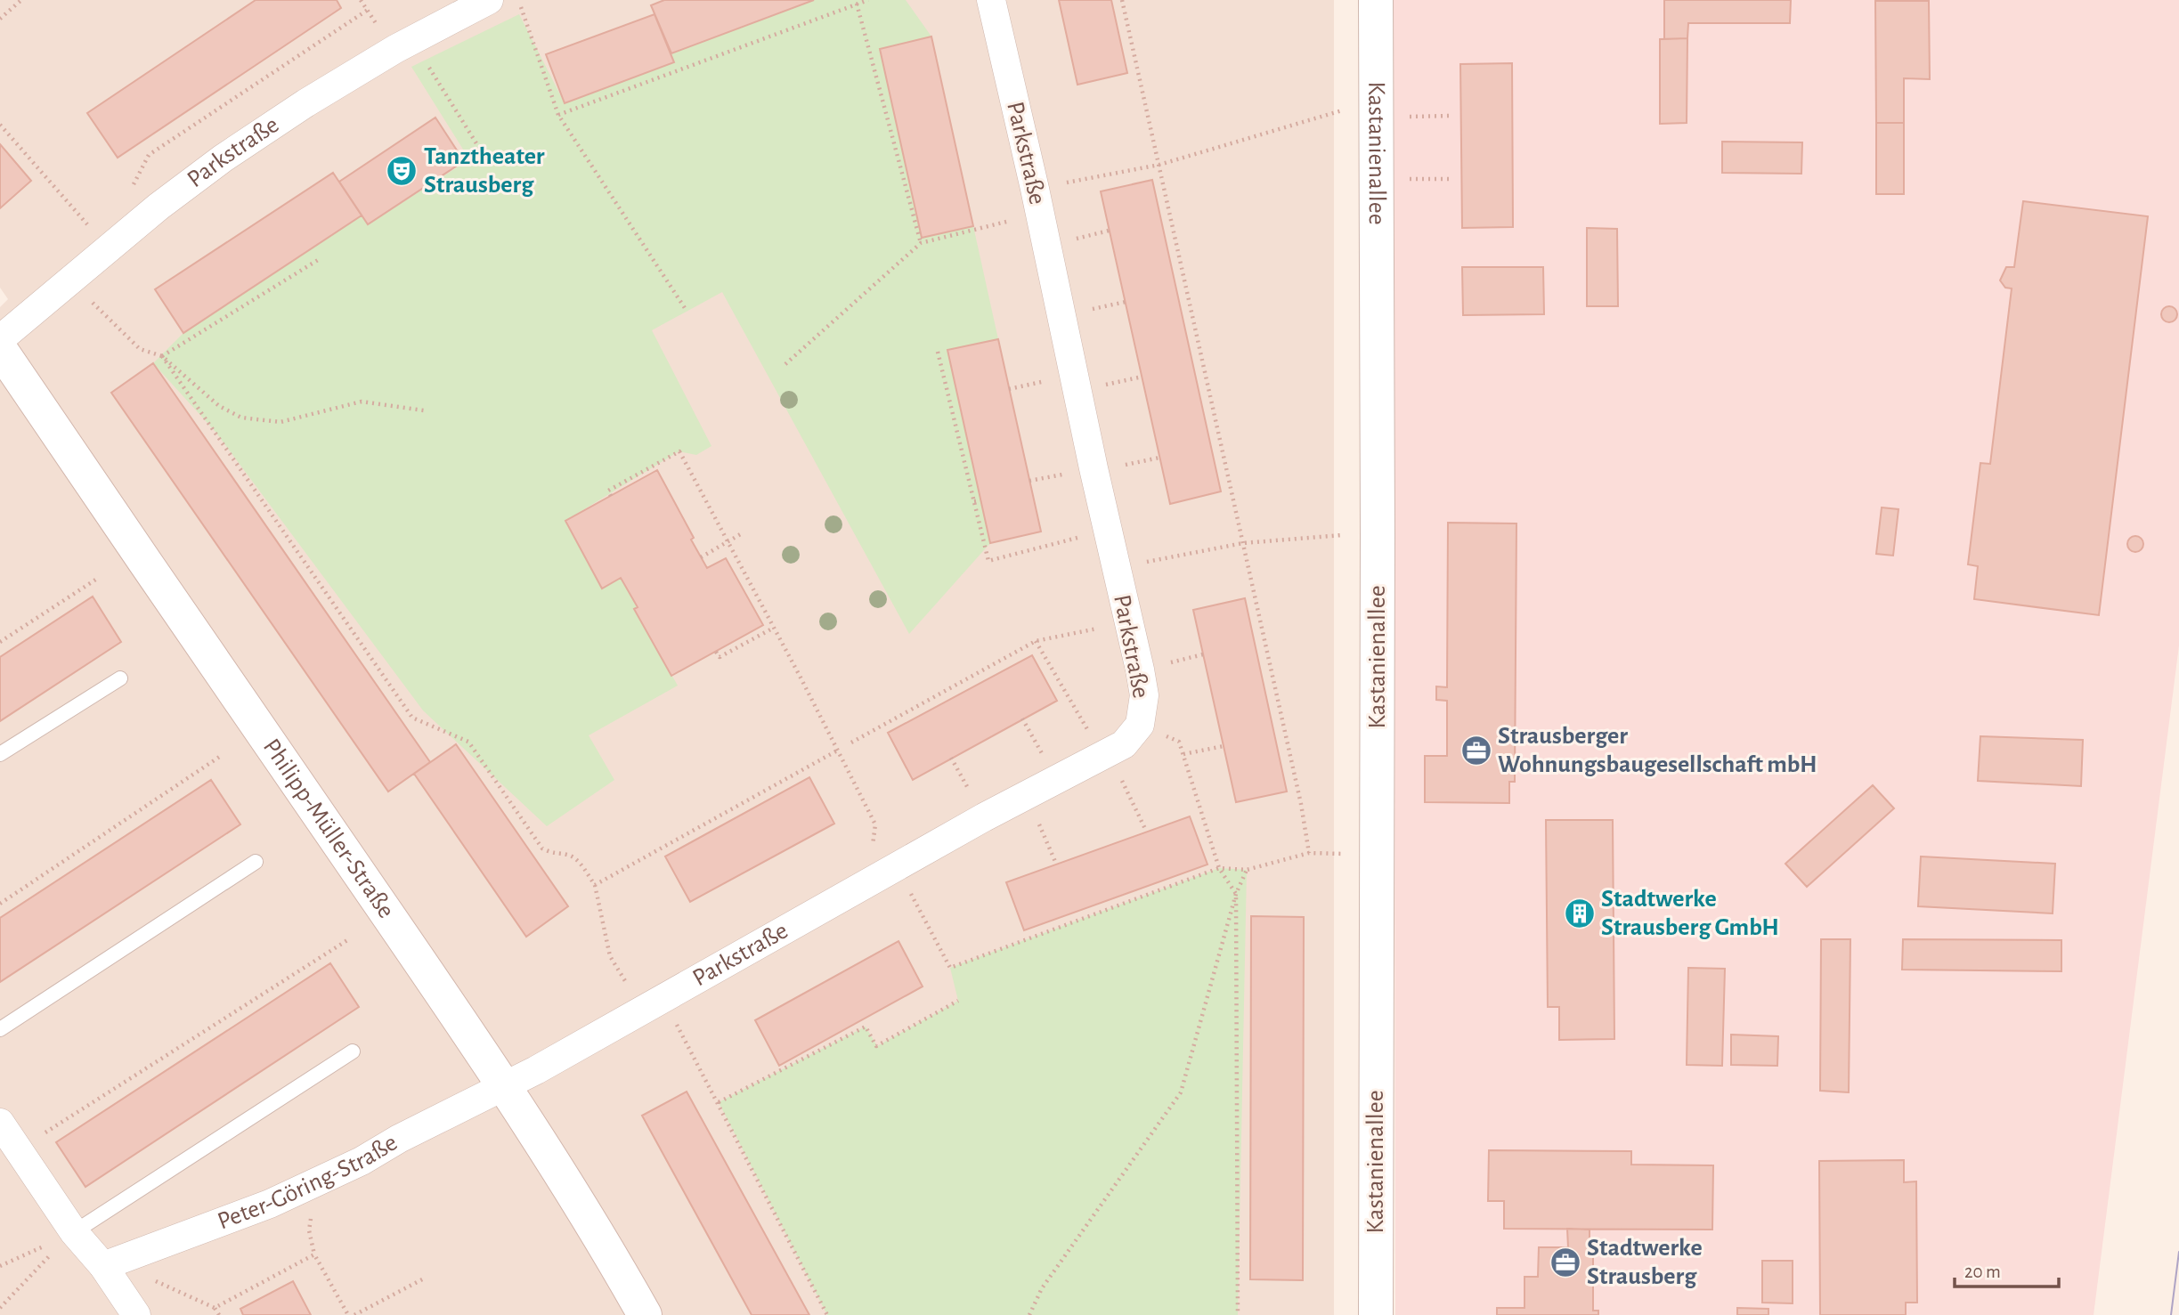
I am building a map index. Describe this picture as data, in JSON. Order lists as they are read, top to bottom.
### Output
{
  "streets": {
    "street": [
      "Kastanienallee",
      "Parkstraße",
      "Philipp-Müller-Straße",
      "Peter-Göring-Straße"
    ]
  },
  "crossings": [
    ["Parkstraße", "Philipp-Müller-Straße"],
    ["Parkstraße", "Peter-Göring-Straße"],
    ["Philipp-Müller-Straße", "Peter-Göring-Straße"]
  ],
  "places": {
    "theatre": ["Tanztheater Strausberg"],
    "office": ["Strausberger Wohnungsbaugesellschaft mbH", "Stadtwerke Strausberg"],
    "building": ["Stadtwerke Strausberg GmbH"]
  },
  "scale_bar": "20 m"
}
